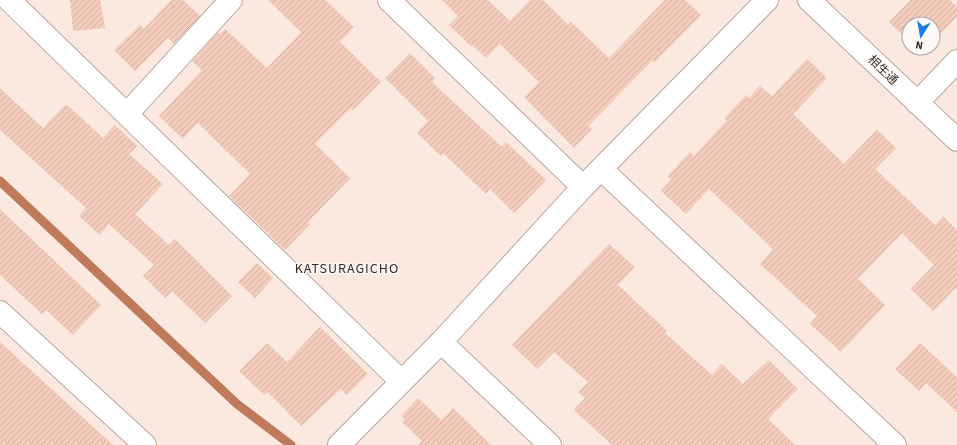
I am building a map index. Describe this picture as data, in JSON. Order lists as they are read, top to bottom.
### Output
{
  "streets": {
    "street": ["相生通"]
  },
  "districts": ["KATSURAGICHO"],
  "north": "bottom"
}
